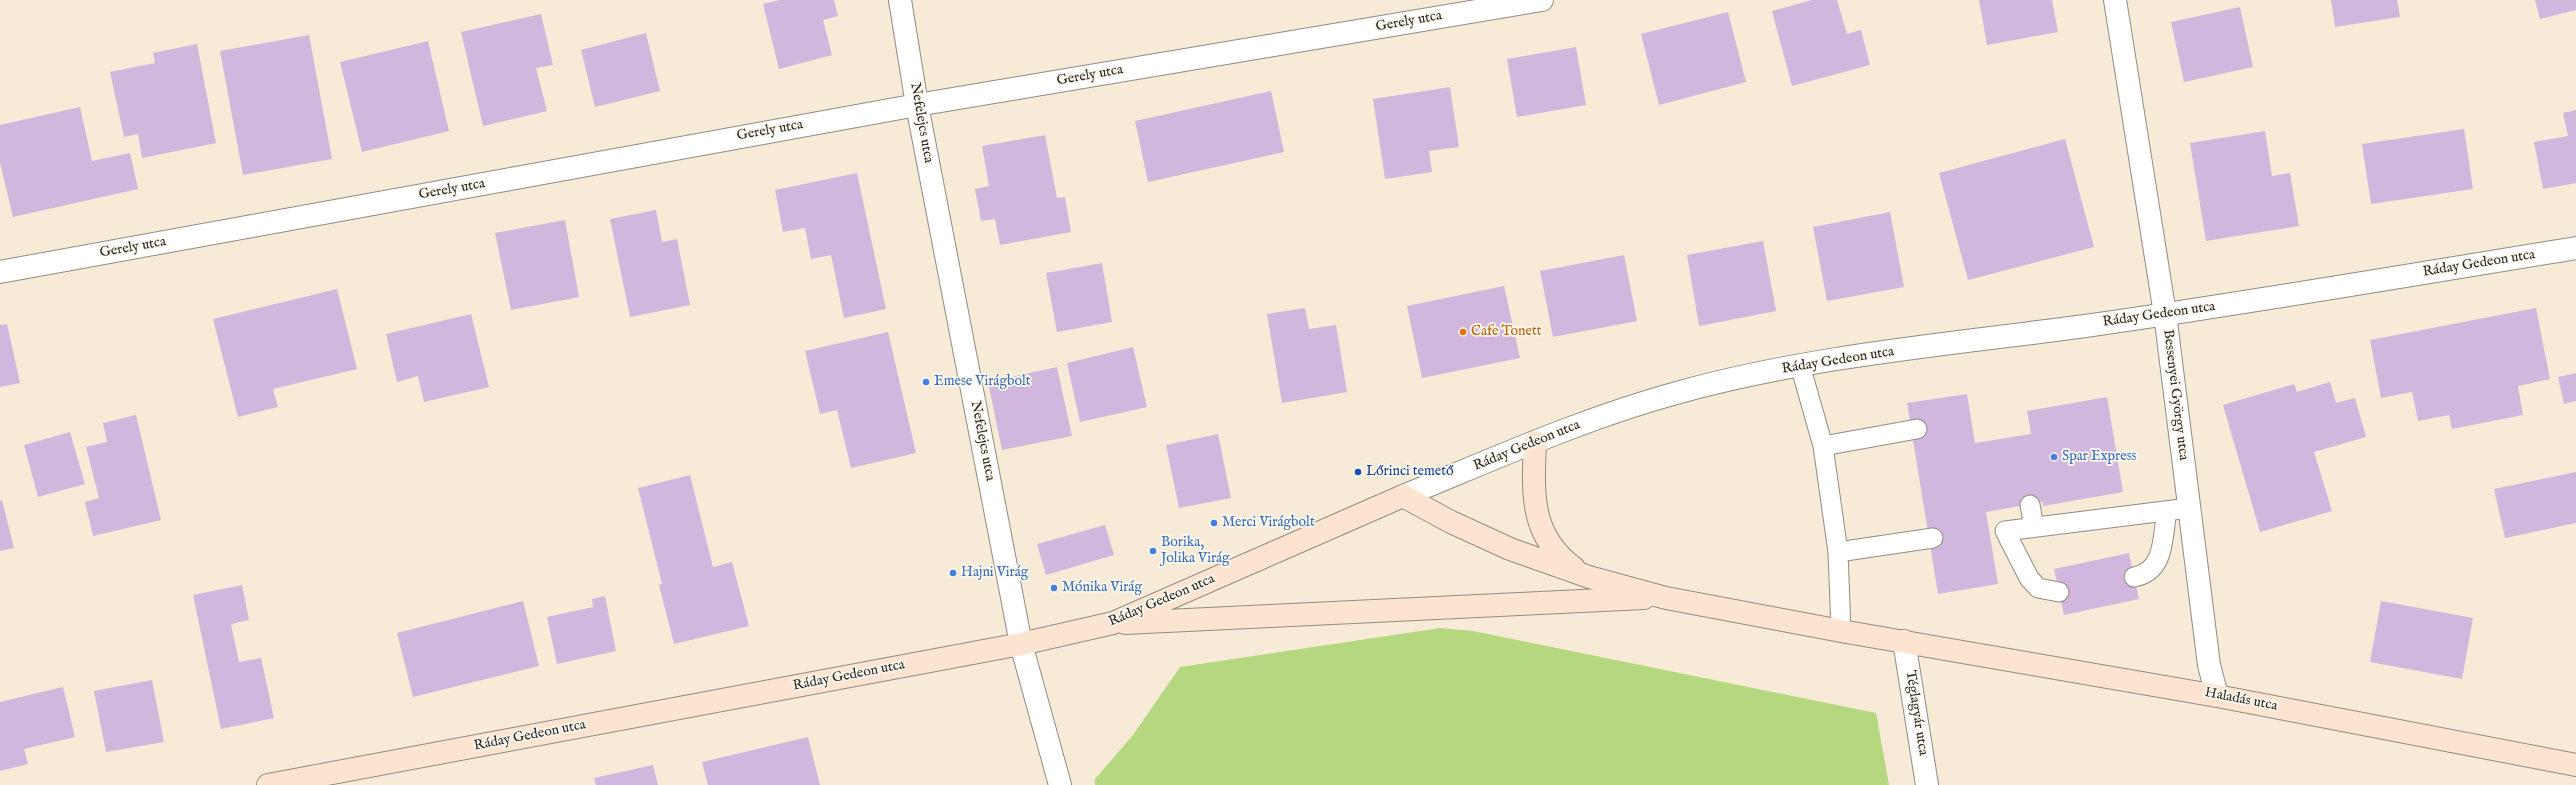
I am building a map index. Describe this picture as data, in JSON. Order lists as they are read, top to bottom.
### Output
{
  "streets": {
    "main road": ["Ráday Gedeon utca", "Haladás utca"],
    "street": [
      "Gerely utca",
      "Nefelejcs utca",
      "Bessenyei György utca",
      "Téglagyár utca"
    ]
  },
  "crossings": [
    ["Gerely utca", "Nefelejcs utca"],
    ["Nefelejcs utca", "Ráday Gedeon utca"],
    ["Ráday Gedeon utca", "Bessenyei György utca"],
    ["Bessenyei György utca", "Haladás utca"],
    ["Haladás utca", "Téglagyár utca"]
  ],
  "places": [
    "Cafe Tonett",
    "Emese Virágbolt",
    "Spar Express",
    "Lőrinci temető",
    "Merci Virágbolt",
    "Borika, Jolika Virág",
    "Hajni Virág",
    "Mónika Virág"
  ]
}
